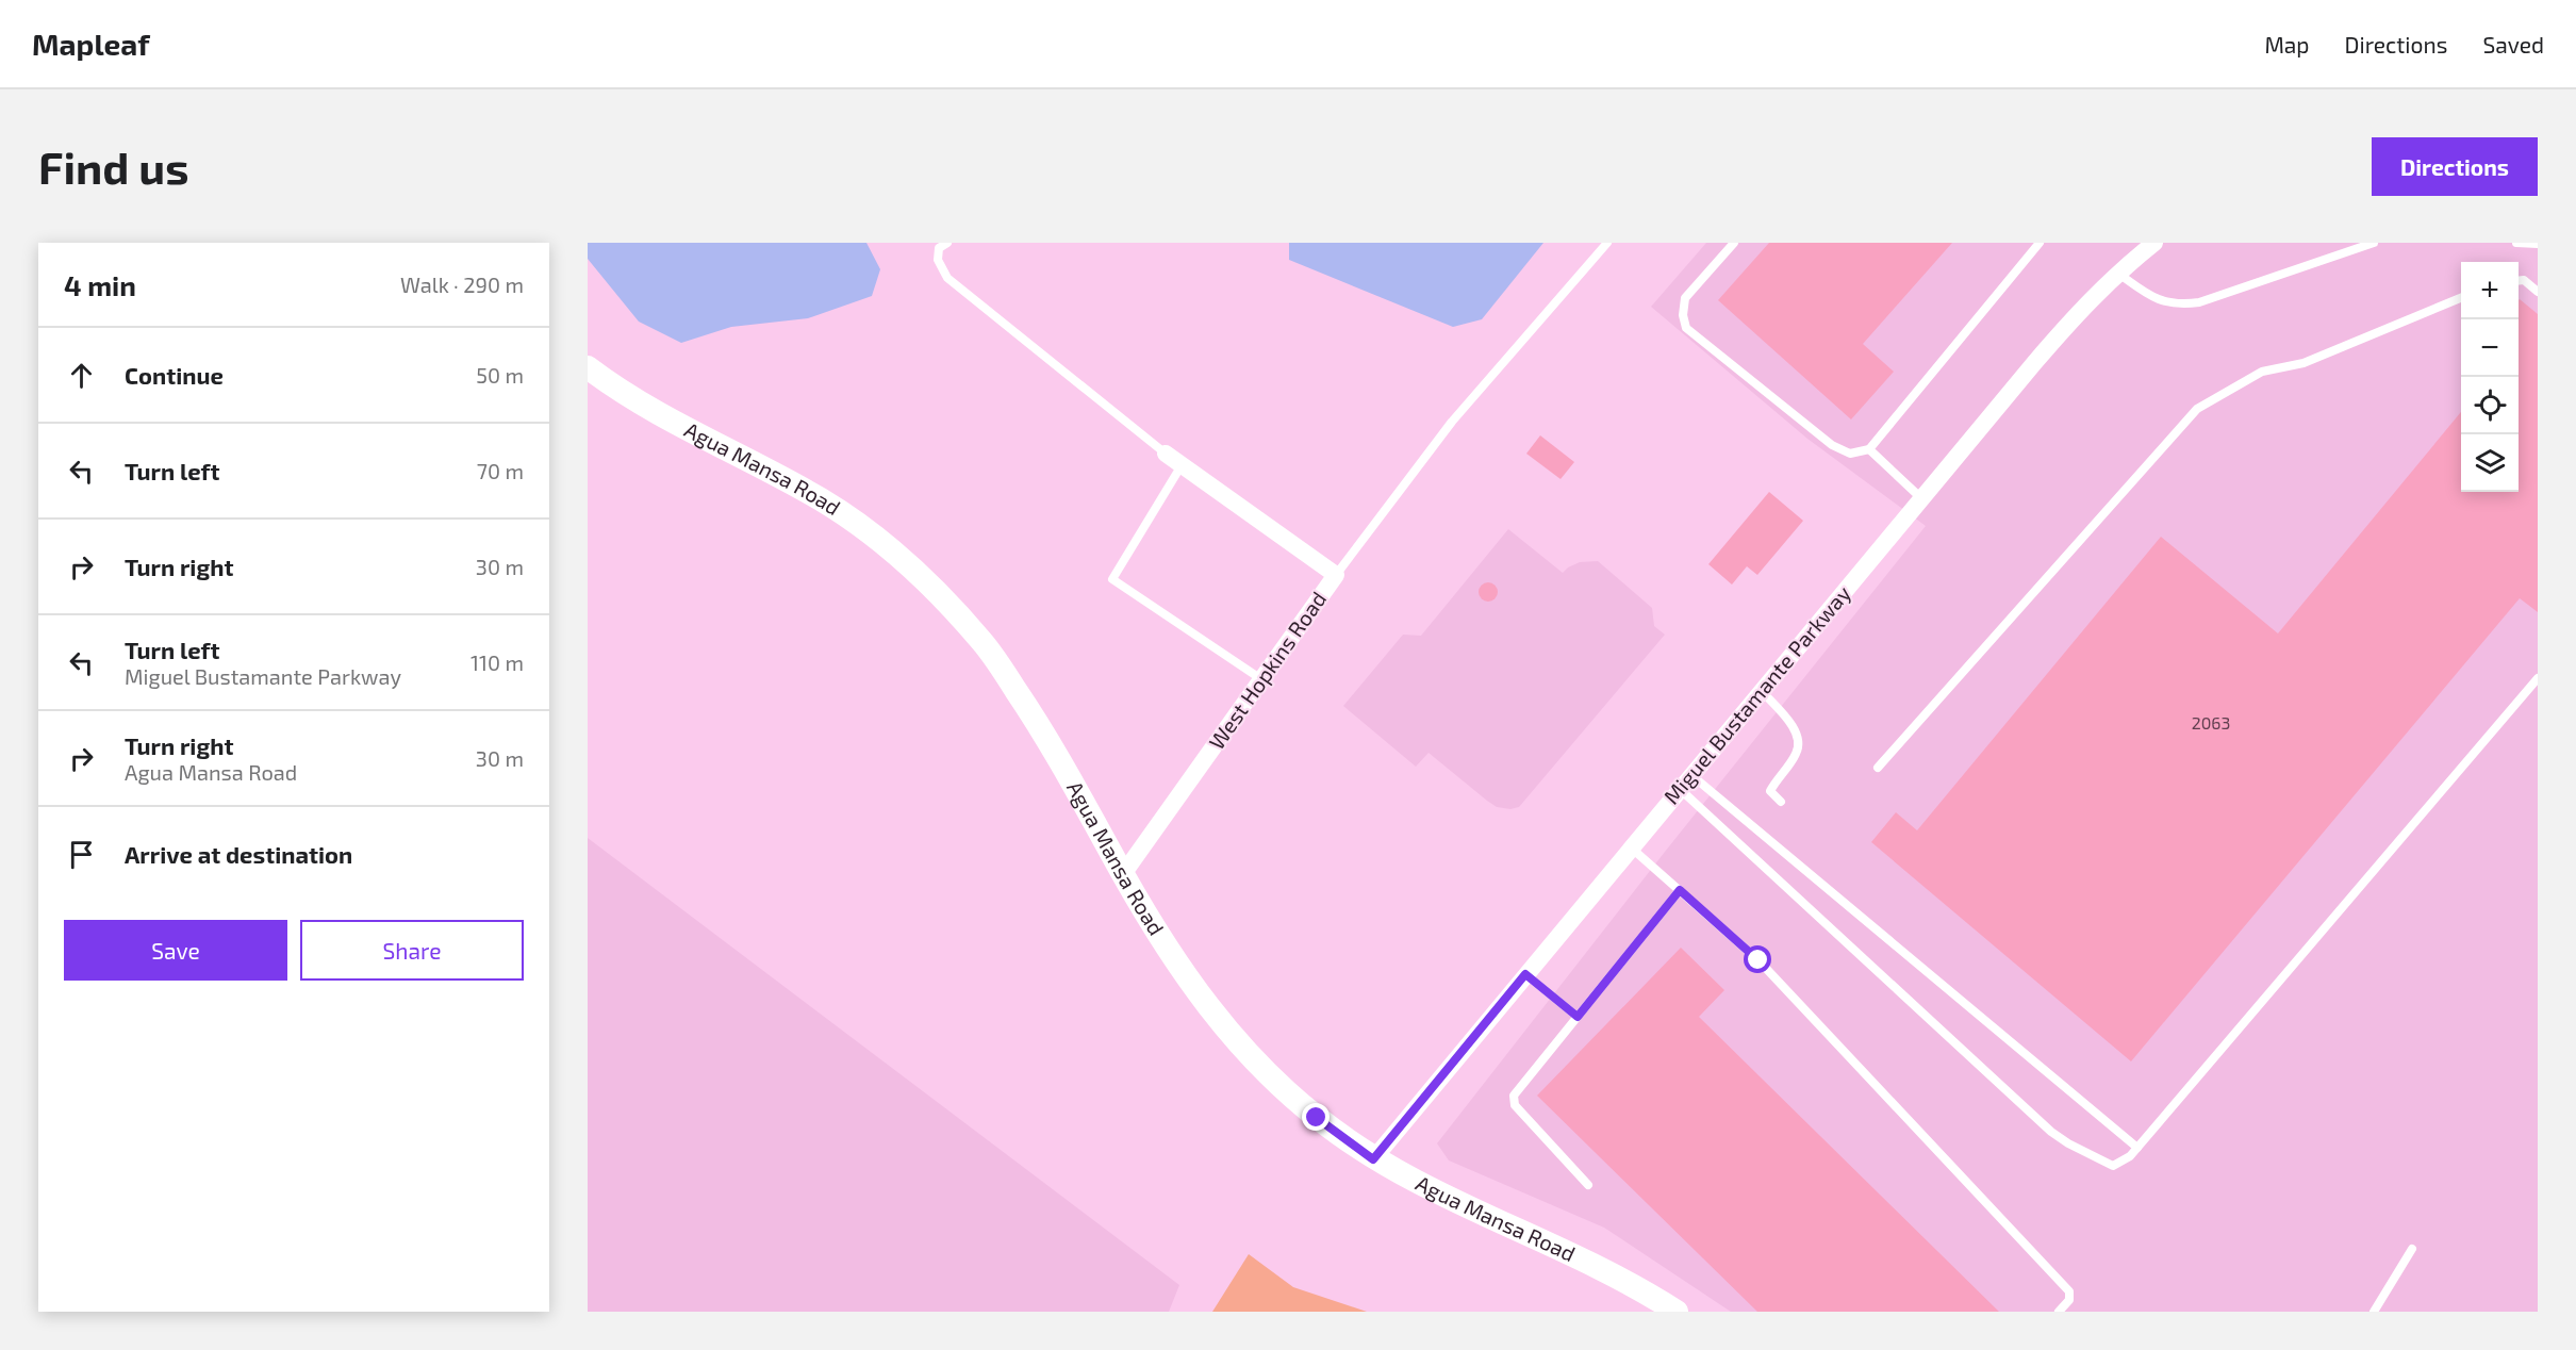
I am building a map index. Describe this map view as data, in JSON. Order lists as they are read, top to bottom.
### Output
{
  "streets": {
    "main road": ["Agua Mansa Road"],
    "street": ["West Hopkins Road", "Miguel Bustamante Parkway"]
  },
  "crossings": [
    ["Agua Mansa Road", "West Hopkins Road"],
    ["Agua Mansa Road", "Miguel Bustamante Parkway"]
  ],
  "house_numbers": ["2063"],
  "page": {
    "header": "Mapleaf",
    "nav": ["Map", "Directions", "Saved"],
    "buttons": [
      "Directions",
      ["Save", "Share"]
    ],
    "title": "Find us",
    "heading": ["4 min", "Walk · 290 m"],
    "map_buttons": ["+", "−"],
    "list": [
      ["Continue", "50 m"],
      ["Turn left", "70 m"],
      ["Turn right", "30 m"],
      ["Turn left", "Miguel Bustamante Parkway", "110 m"],
      ["Turn right", "Agua Mansa Road", "30 m"],
      "Arrive at destination"
    ]
  }
}
